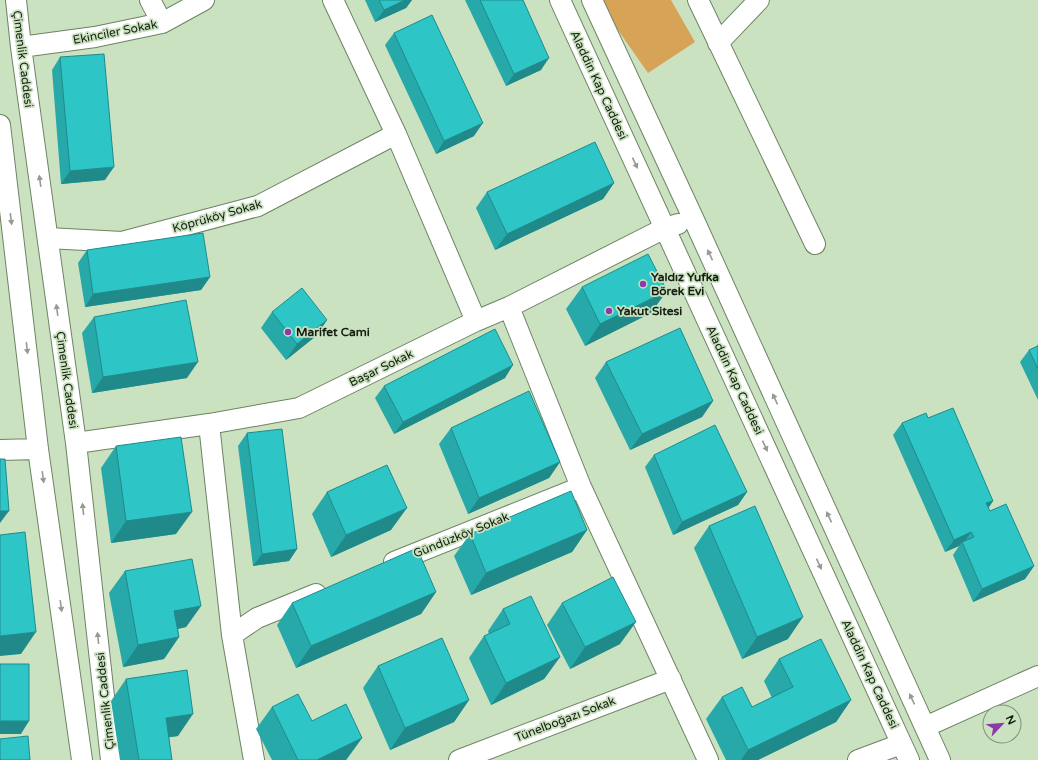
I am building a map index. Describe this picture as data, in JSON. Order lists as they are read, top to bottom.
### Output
{
  "streets": {
    "street": [
      "Ekinciler Sokak",
      "Çimenlik Caddesi",
      "Aladdin Kap Caddesi",
      "Köprüköy Sokak",
      "Başar Sokak",
      "Gündüzköy Sokak",
      "Tünelboğazı Sokak"
    ]
  },
  "crossings": [
    ["Ekinciler Sokak", "Çimenlik Caddesi"],
    ["Çimenlik Caddesi", "Köprüköy Sokak"],
    ["Çimenlik Caddesi", "Başar Sokak"],
    ["Aladdin Kap Caddesi", "Başar Sokak"]
  ],
  "places": ["Yaldız Yufka Börek Evi", "Yakut Sitesi", "Marifet Cami"],
  "north": "top right"
}
